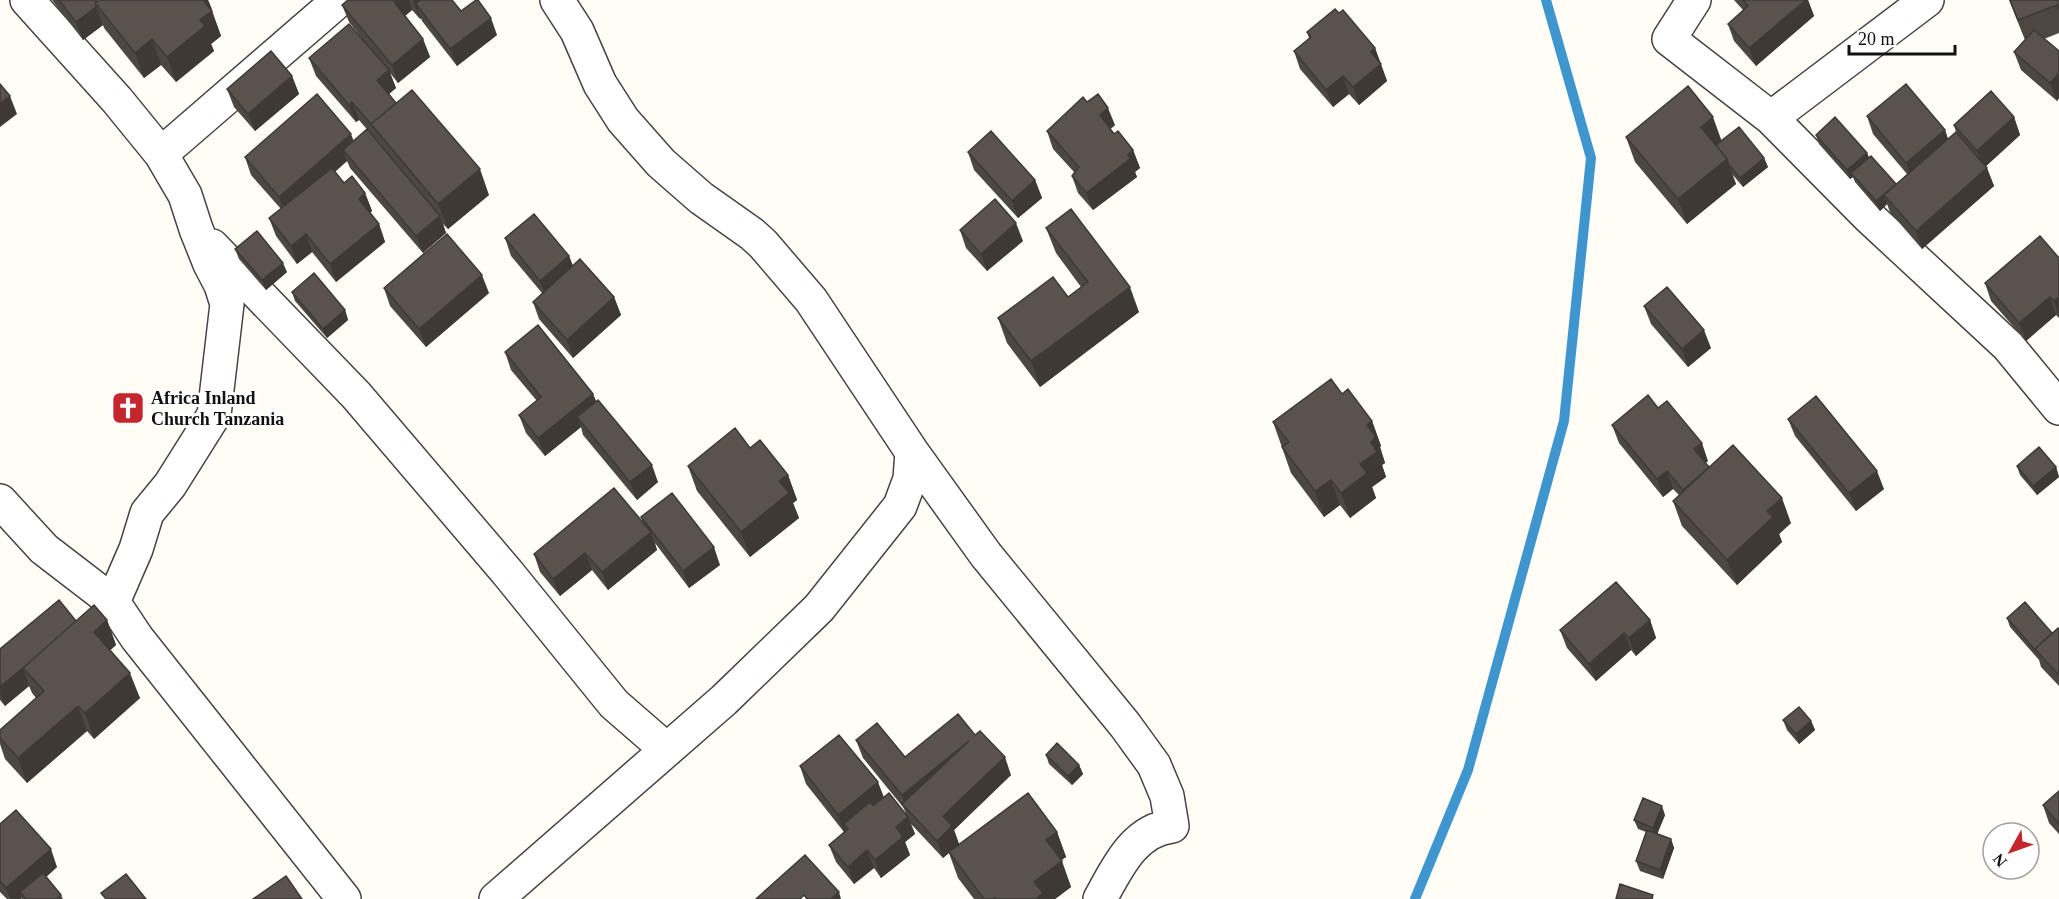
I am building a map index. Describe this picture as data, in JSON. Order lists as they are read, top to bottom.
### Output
{
  "places": {
    "church": ["Africa Inland Church Tanzania"]
  },
  "scale_bar": "20 m",
  "north": "bottom left"
}
